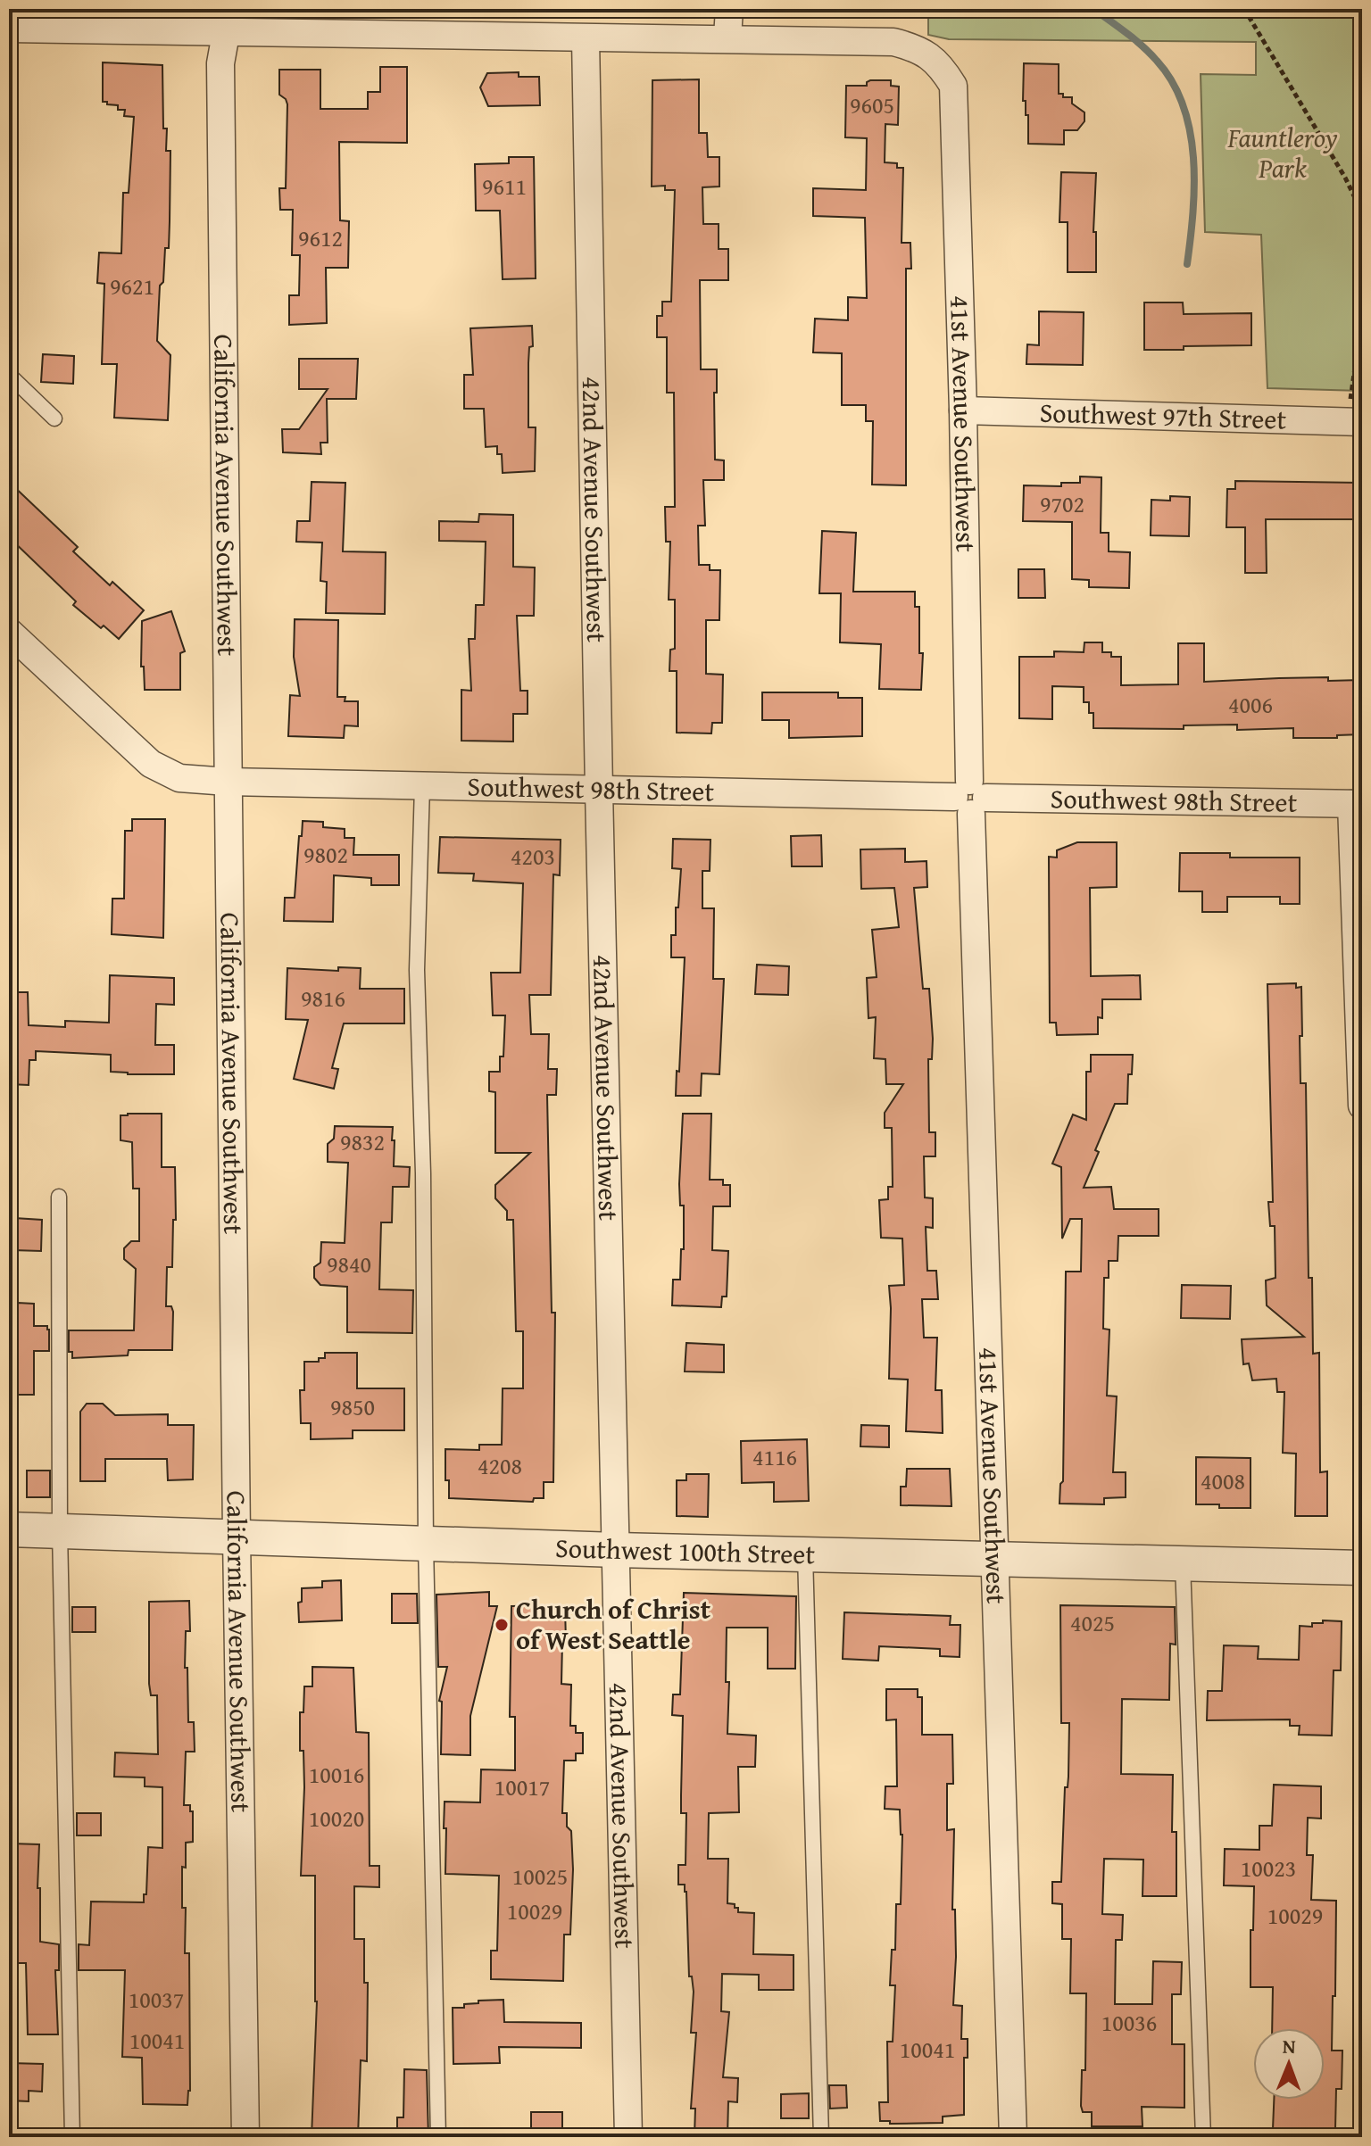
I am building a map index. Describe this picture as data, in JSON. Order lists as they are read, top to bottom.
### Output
{
  "streets": {
    "street": [
      "Southwest 97th Street",
      "41st Avenue Southwest",
      "California Avenue Southwest",
      "42nd Avenue Southwest",
      "Southwest 98th Street",
      "Southwest 100th Street"
    ]
  },
  "crossings": [
    ["Southwest 97th Street", "41st Avenue Southwest"],
    ["41st Avenue Southwest", "Southwest 98th Street"],
    ["41st Avenue Southwest", "Southwest 100th Street"],
    ["California Avenue Southwest", "Southwest 98th Street"],
    ["California Avenue Southwest", "Southwest 100th Street"],
    ["42nd Avenue Southwest", "Southwest 98th Street"],
    ["42nd Avenue Southwest", "Southwest 100th Street"]
  ],
  "parks": ["Fauntleroy Park"],
  "places": ["Church of Christ of West Seattle"],
  "house_numbers": [
    "9605",
    "9611",
    "9612",
    "9621",
    "9702",
    "4006",
    "9802",
    "4203",
    "9816",
    "9832",
    "9840",
    "9850",
    "4116",
    "4208",
    "4008",
    "4025",
    "10016",
    "10017",
    "10020",
    "10023",
    "10025",
    "10029",
    "10029",
    "10037",
    "10036",
    "10041",
    "10041"
  ],
  "north": "top"
}
